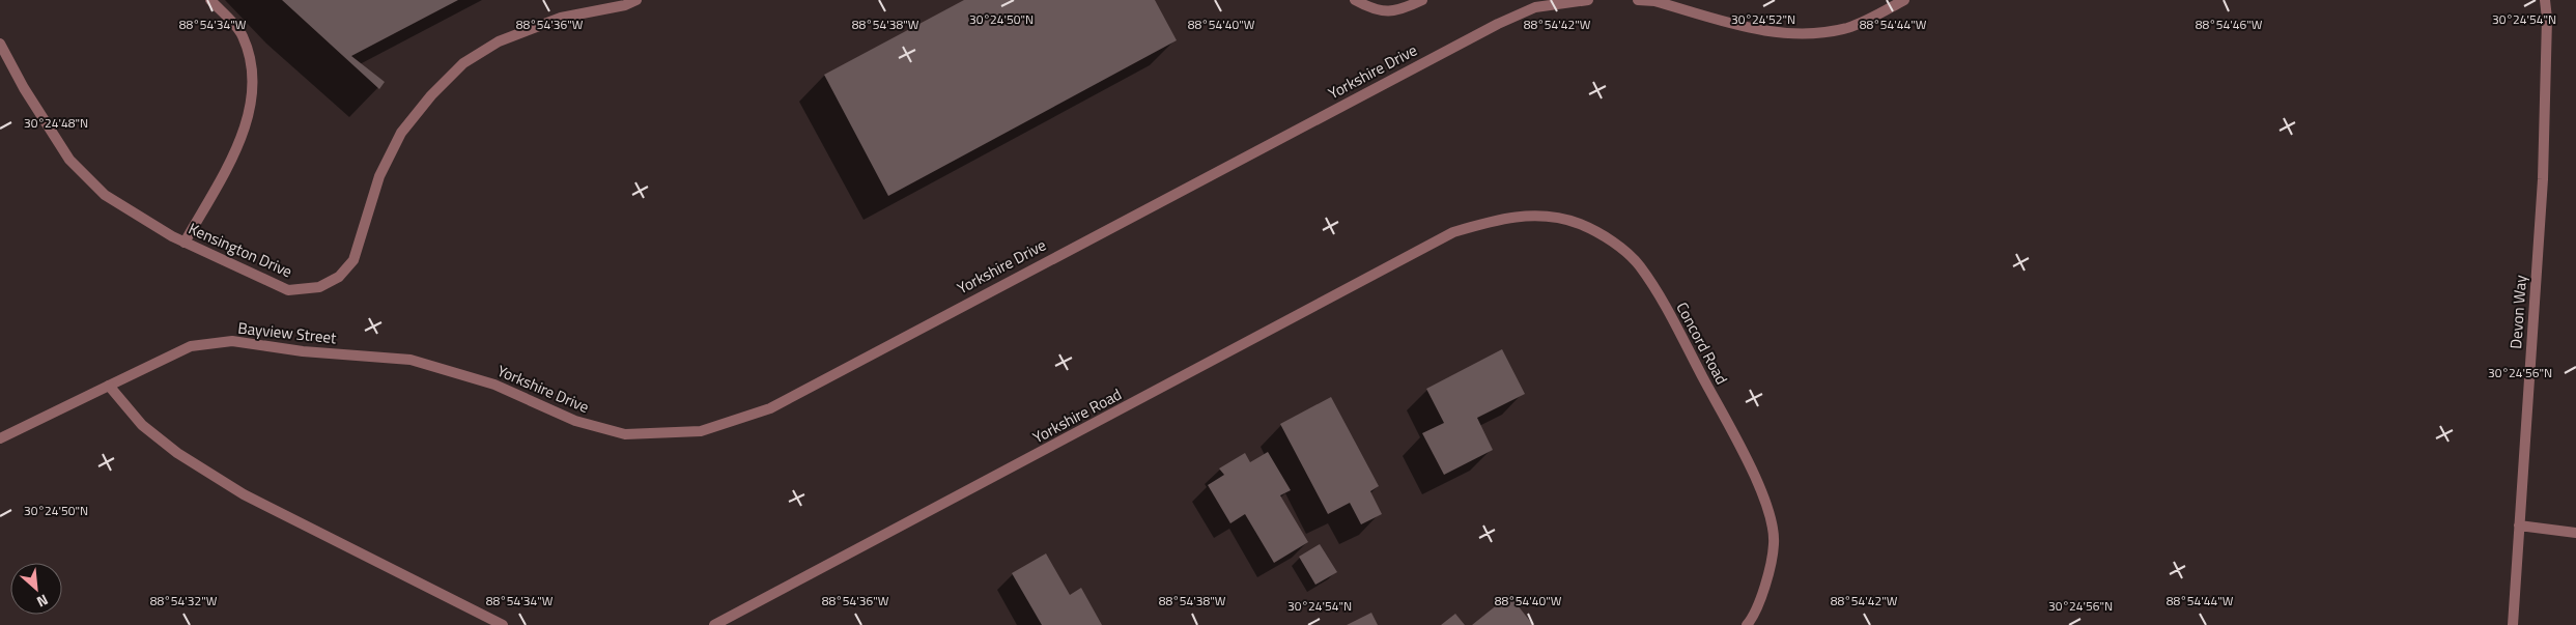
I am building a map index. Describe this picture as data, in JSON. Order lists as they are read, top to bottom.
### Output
{
  "streets": {
    "street": [
      "Yorkshire Drive",
      "Kensington Drive",
      "Devon Way",
      "Bayview Street",
      "Concord Road",
      "Yorkshire Road"
    ]
  },
  "crossings": [
    ["Yorkshire Drive", "Bayview Street"],
    ["Concord Road", "Yorkshire Road"]
  ],
  "north": "bottom right",
  "coordinates": [
    "30°24'52\"N",
    "30°24'54\"N",
    "30°24'50\"N",
    "88°54'34\"W",
    "88°54'36\"W",
    "88°54'38\"W",
    "88°54'40\"W",
    "88°54'42\"W",
    "88°54'44\"W",
    "88°54'46\"W",
    "30°24'48\"N",
    "30°24'56\"N",
    "88°54'32\"W"
  ]
}
